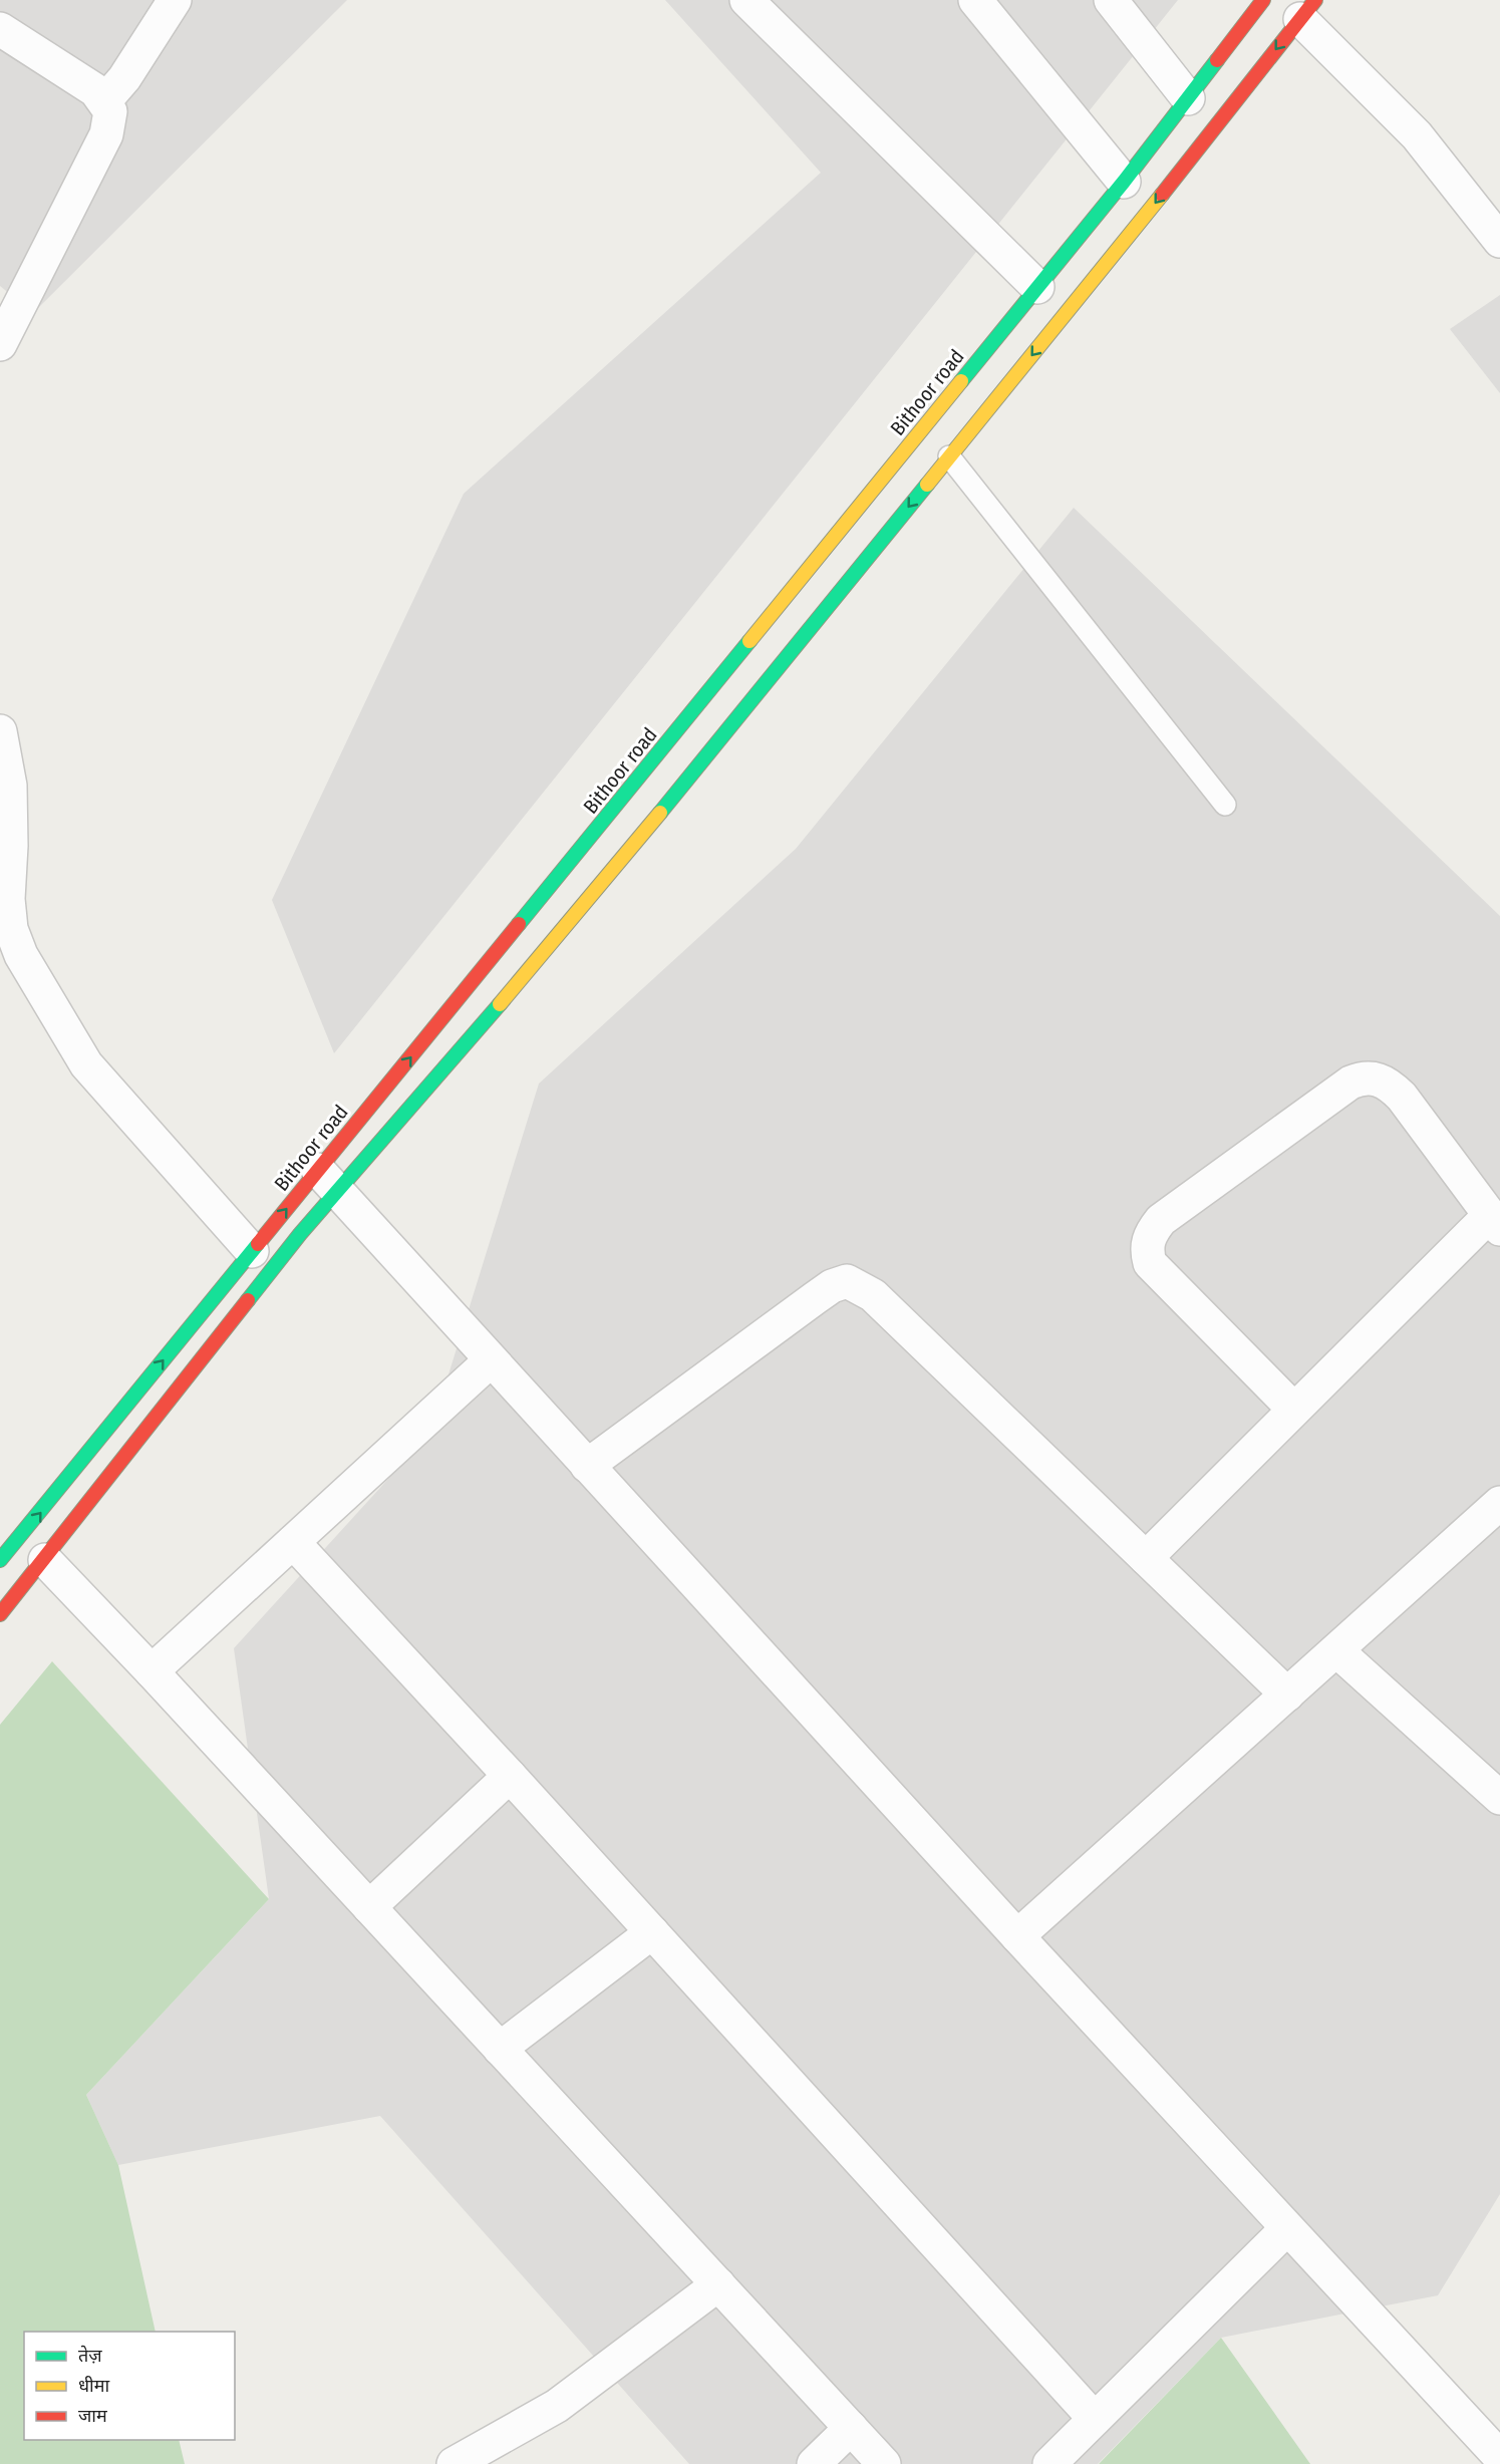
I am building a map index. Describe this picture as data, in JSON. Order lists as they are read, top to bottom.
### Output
{
  "streets": {
    "street": ["Bithoor road"]
  },
  "legend": ["तेज़", "धीमा", "जाम"]
}
